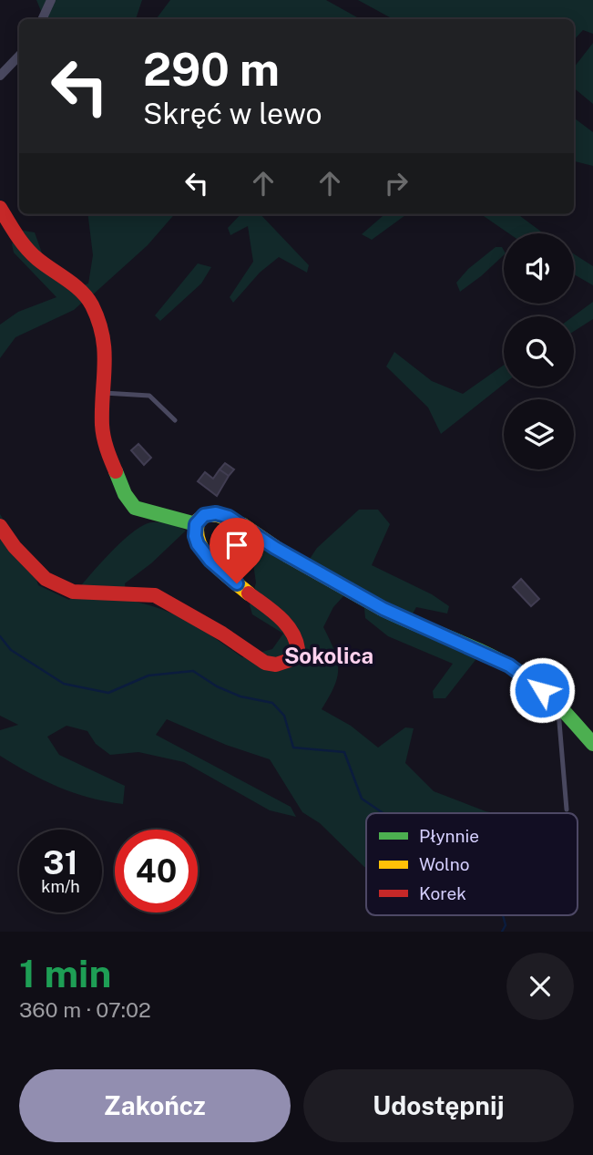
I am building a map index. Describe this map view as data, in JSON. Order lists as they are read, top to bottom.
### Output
{
  "districts": ["Sokolica"],
  "legend": ["Płynnie", "Wolno", "Korek"],
  "page": {
    "turn": ["290 m", "Skręć w lewo"],
    "speed": "31 km/h",
    "limit": "40",
    "heading": ["1 min", "360 m · 07:02"],
    "buttons": ["Zakończ", "Udostępnij"]
  }
}
